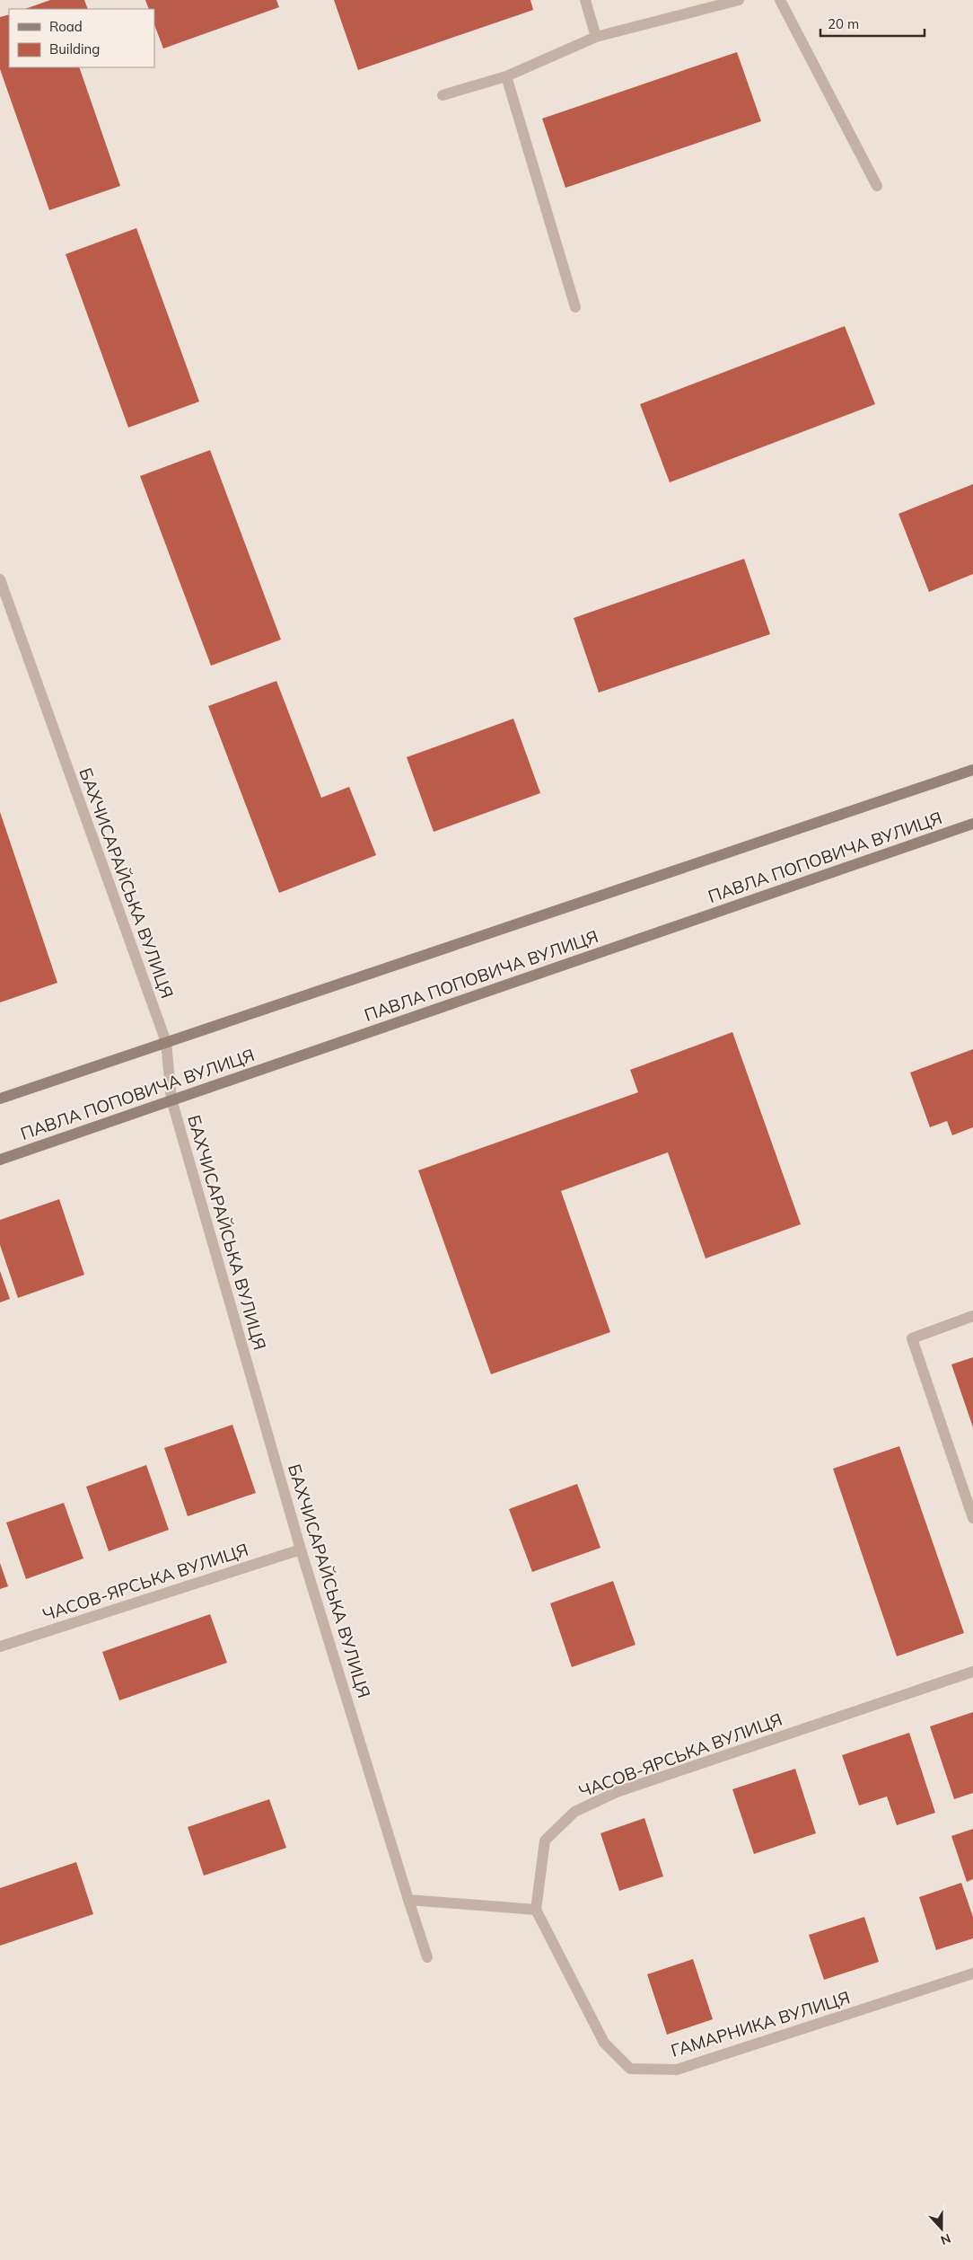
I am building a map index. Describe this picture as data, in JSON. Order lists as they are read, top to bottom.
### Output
{
  "streets": {
    "main road": ["ПАВЛА ПОПОВИЧА ВУЛИЦЯ"],
    "street": ["БАХЧИСАРАЙСЬКА ВУЛИЦЯ", "ЧАСОВ-ЯРСЬКА ВУЛИЦЯ", "ГАМАРНИКА ВУЛИЦЯ"]
  },
  "crossings": [
    ["ПАВЛА ПОПОВИЧА ВУЛИЦЯ", "БАХЧИСАРАЙСЬКА ВУЛИЦЯ"],
    ["БАХЧИСАРАЙСЬКА ВУЛИЦЯ", "ЧАСОВ-ЯРСЬКА ВУЛИЦЯ"],
    ["ЧАСОВ-ЯРСЬКА ВУЛИЦЯ", "ГАМАРНИКА ВУЛИЦЯ"]
  ],
  "legend": ["Road", "Building"],
  "scale_bar": "20 m",
  "north": "bottom"
}
